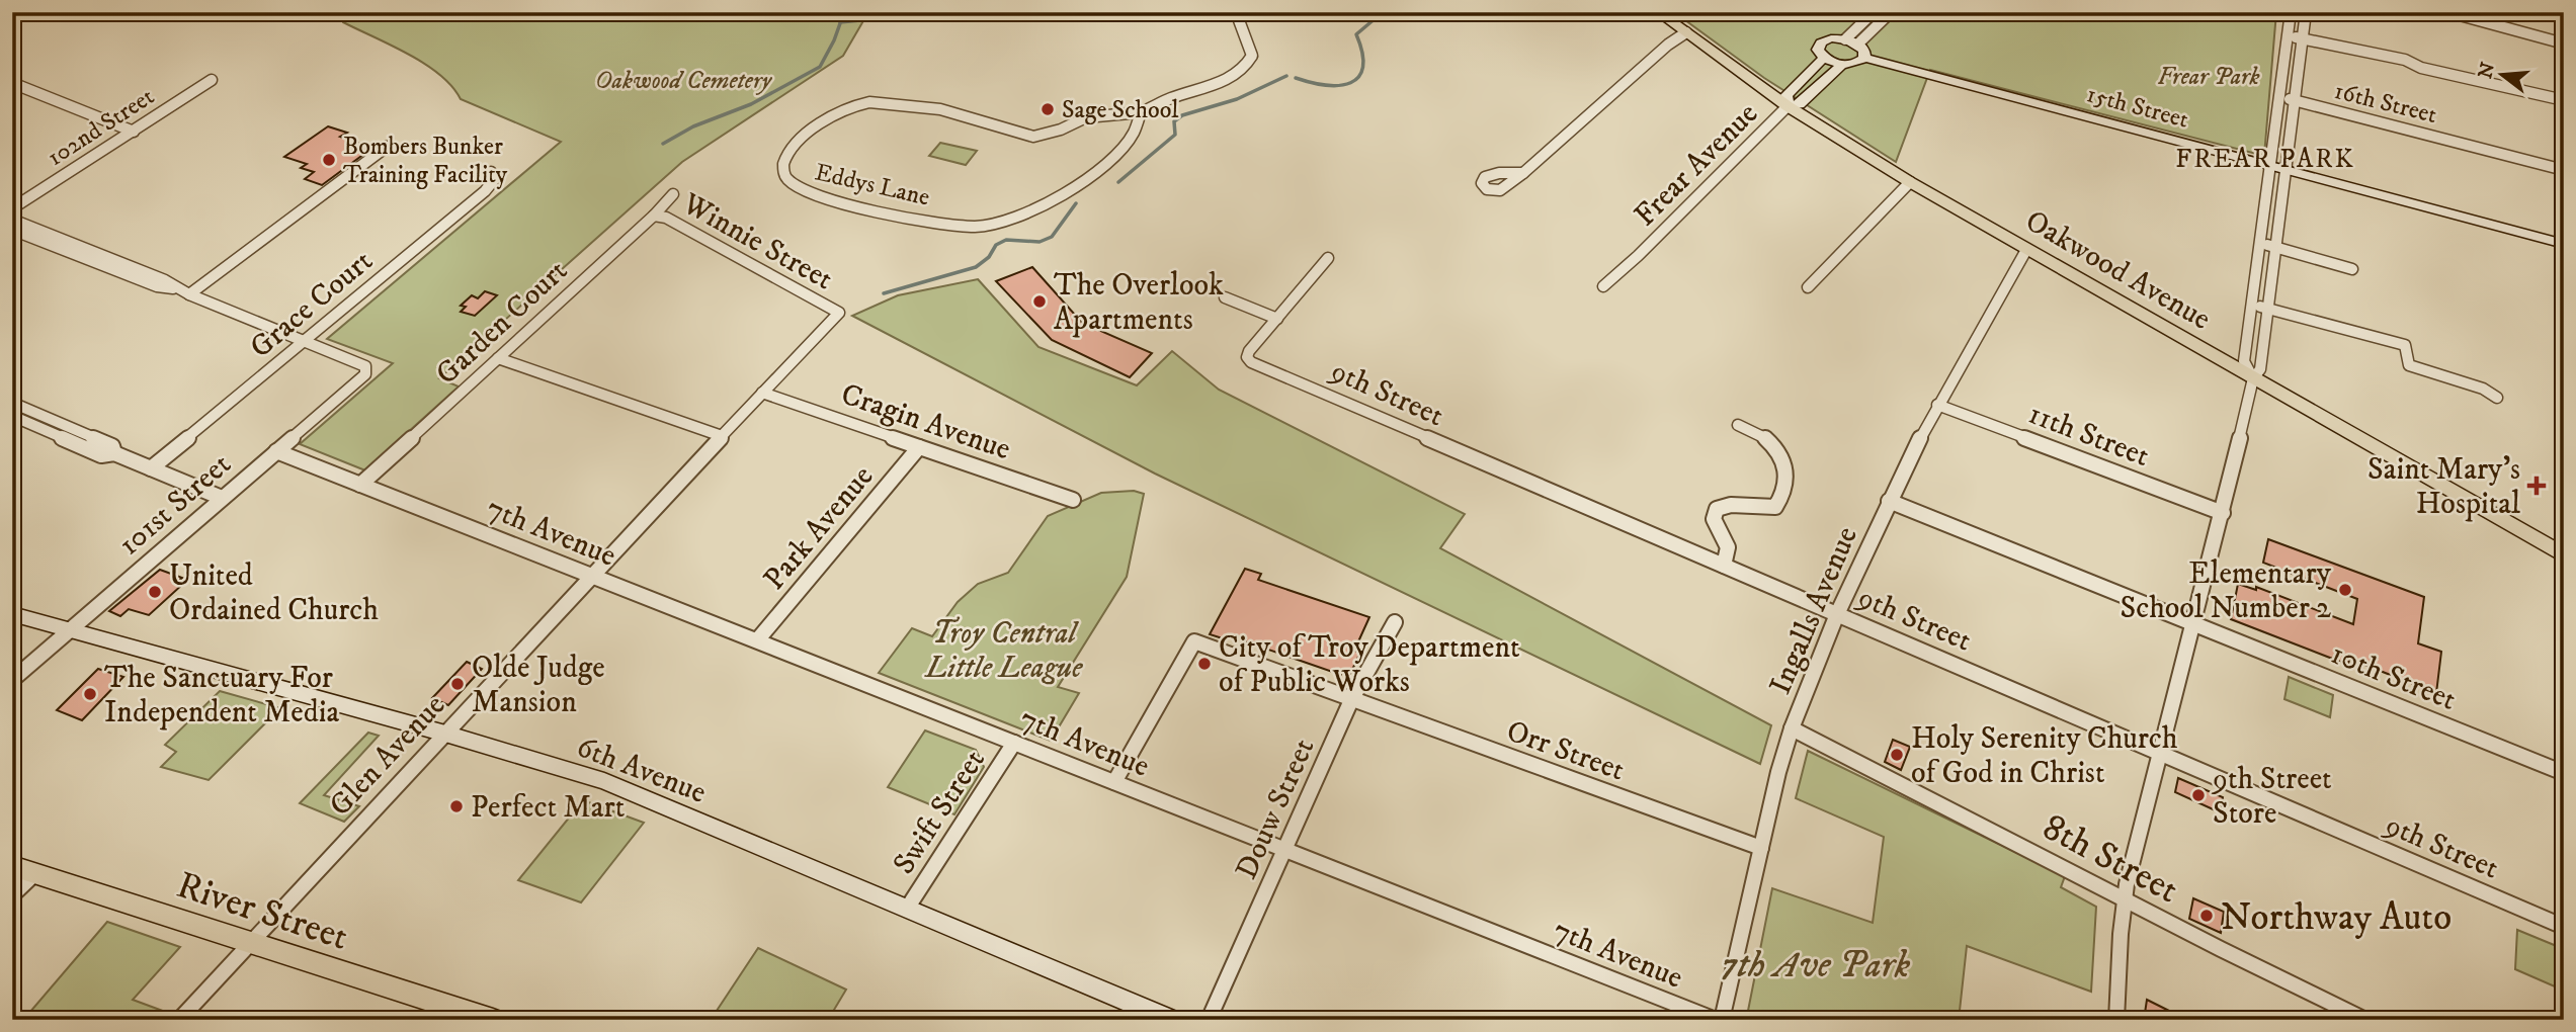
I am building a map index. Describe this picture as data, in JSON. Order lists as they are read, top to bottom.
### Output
{
  "streets": {
    "main road": ["Oakwood Avenue", "River Street"],
    "street": [
      "16th Street",
      "15th Street",
      "102nd Street",
      "Frear Avenue",
      "Eddys Lane",
      "Winnie Street",
      "Grace Court",
      "Garden Court",
      "9th Street",
      "Cragin Avenue",
      "11th Street",
      "101st Street",
      "Park Avenue",
      "7th Avenue",
      "Ingalls Avenue",
      "10th Street",
      "Orr Street",
      "Glen Avenue",
      "6th Avenue",
      "Douw Street",
      "Swift Street",
      "8th Street"
    ]
  },
  "crossings": [
    ["Frear Avenue", "Oakwood Avenue"],
    ["Winnie Street", "Garden Court"],
    ["Winnie Street", "Glen Avenue"],
    ["Oakwood Avenue", "Ingalls Avenue"],
    ["Grace Court", "101st Street"],
    ["Garden Court", "7th Avenue"],
    ["9th Street", "Ingalls Avenue"],
    ["Cragin Avenue", "Park Avenue"],
    ["Cragin Avenue", "Glen Avenue"],
    ["11th Street", "Ingalls Avenue"],
    ["101st Street", "7th Avenue"],
    ["101st Street", "6th Avenue"],
    ["Park Avenue", "7th Avenue"],
    ["7th Avenue", "Orr Street"],
    ["7th Avenue", "Glen Avenue"],
    ["7th Avenue", "Douw Street"],
    ["7th Avenue", "Swift Street"],
    ["Ingalls Avenue", "10th Street"],
    ["Ingalls Avenue", "Orr Street"],
    ["Ingalls Avenue", "8th Street"],
    ["Orr Street", "Douw Street"],
    ["Glen Avenue", "6th Avenue"],
    ["Glen Avenue", "River Street"],
    ["6th Avenue", "Swift Street"]
  ],
  "districts": ["FREAR PARK"],
  "parks": [
    "Frear Park",
    "Oakwood Cemetery",
    "Troy Central Little League",
    "7th Ave Park"
  ],
  "places": {
    "other": [
      "Sage School",
      "Bombers Bunker Training Facility",
      "The Overlook Apartments",
      "Elementary School Number 2",
      "United Ordained Church",
      "City of Troy Department of Public Works",
      "Olde Judge Mansion",
      "The Sanctuary For Independent Media",
      "Holy Serenity Church of God in Christ",
      "9th Street Store",
      "Perfect Mart",
      "Northway Auto"
    ],
    "health": ["Saint Mary's Hospital"]
  },
  "north": "left"
}
